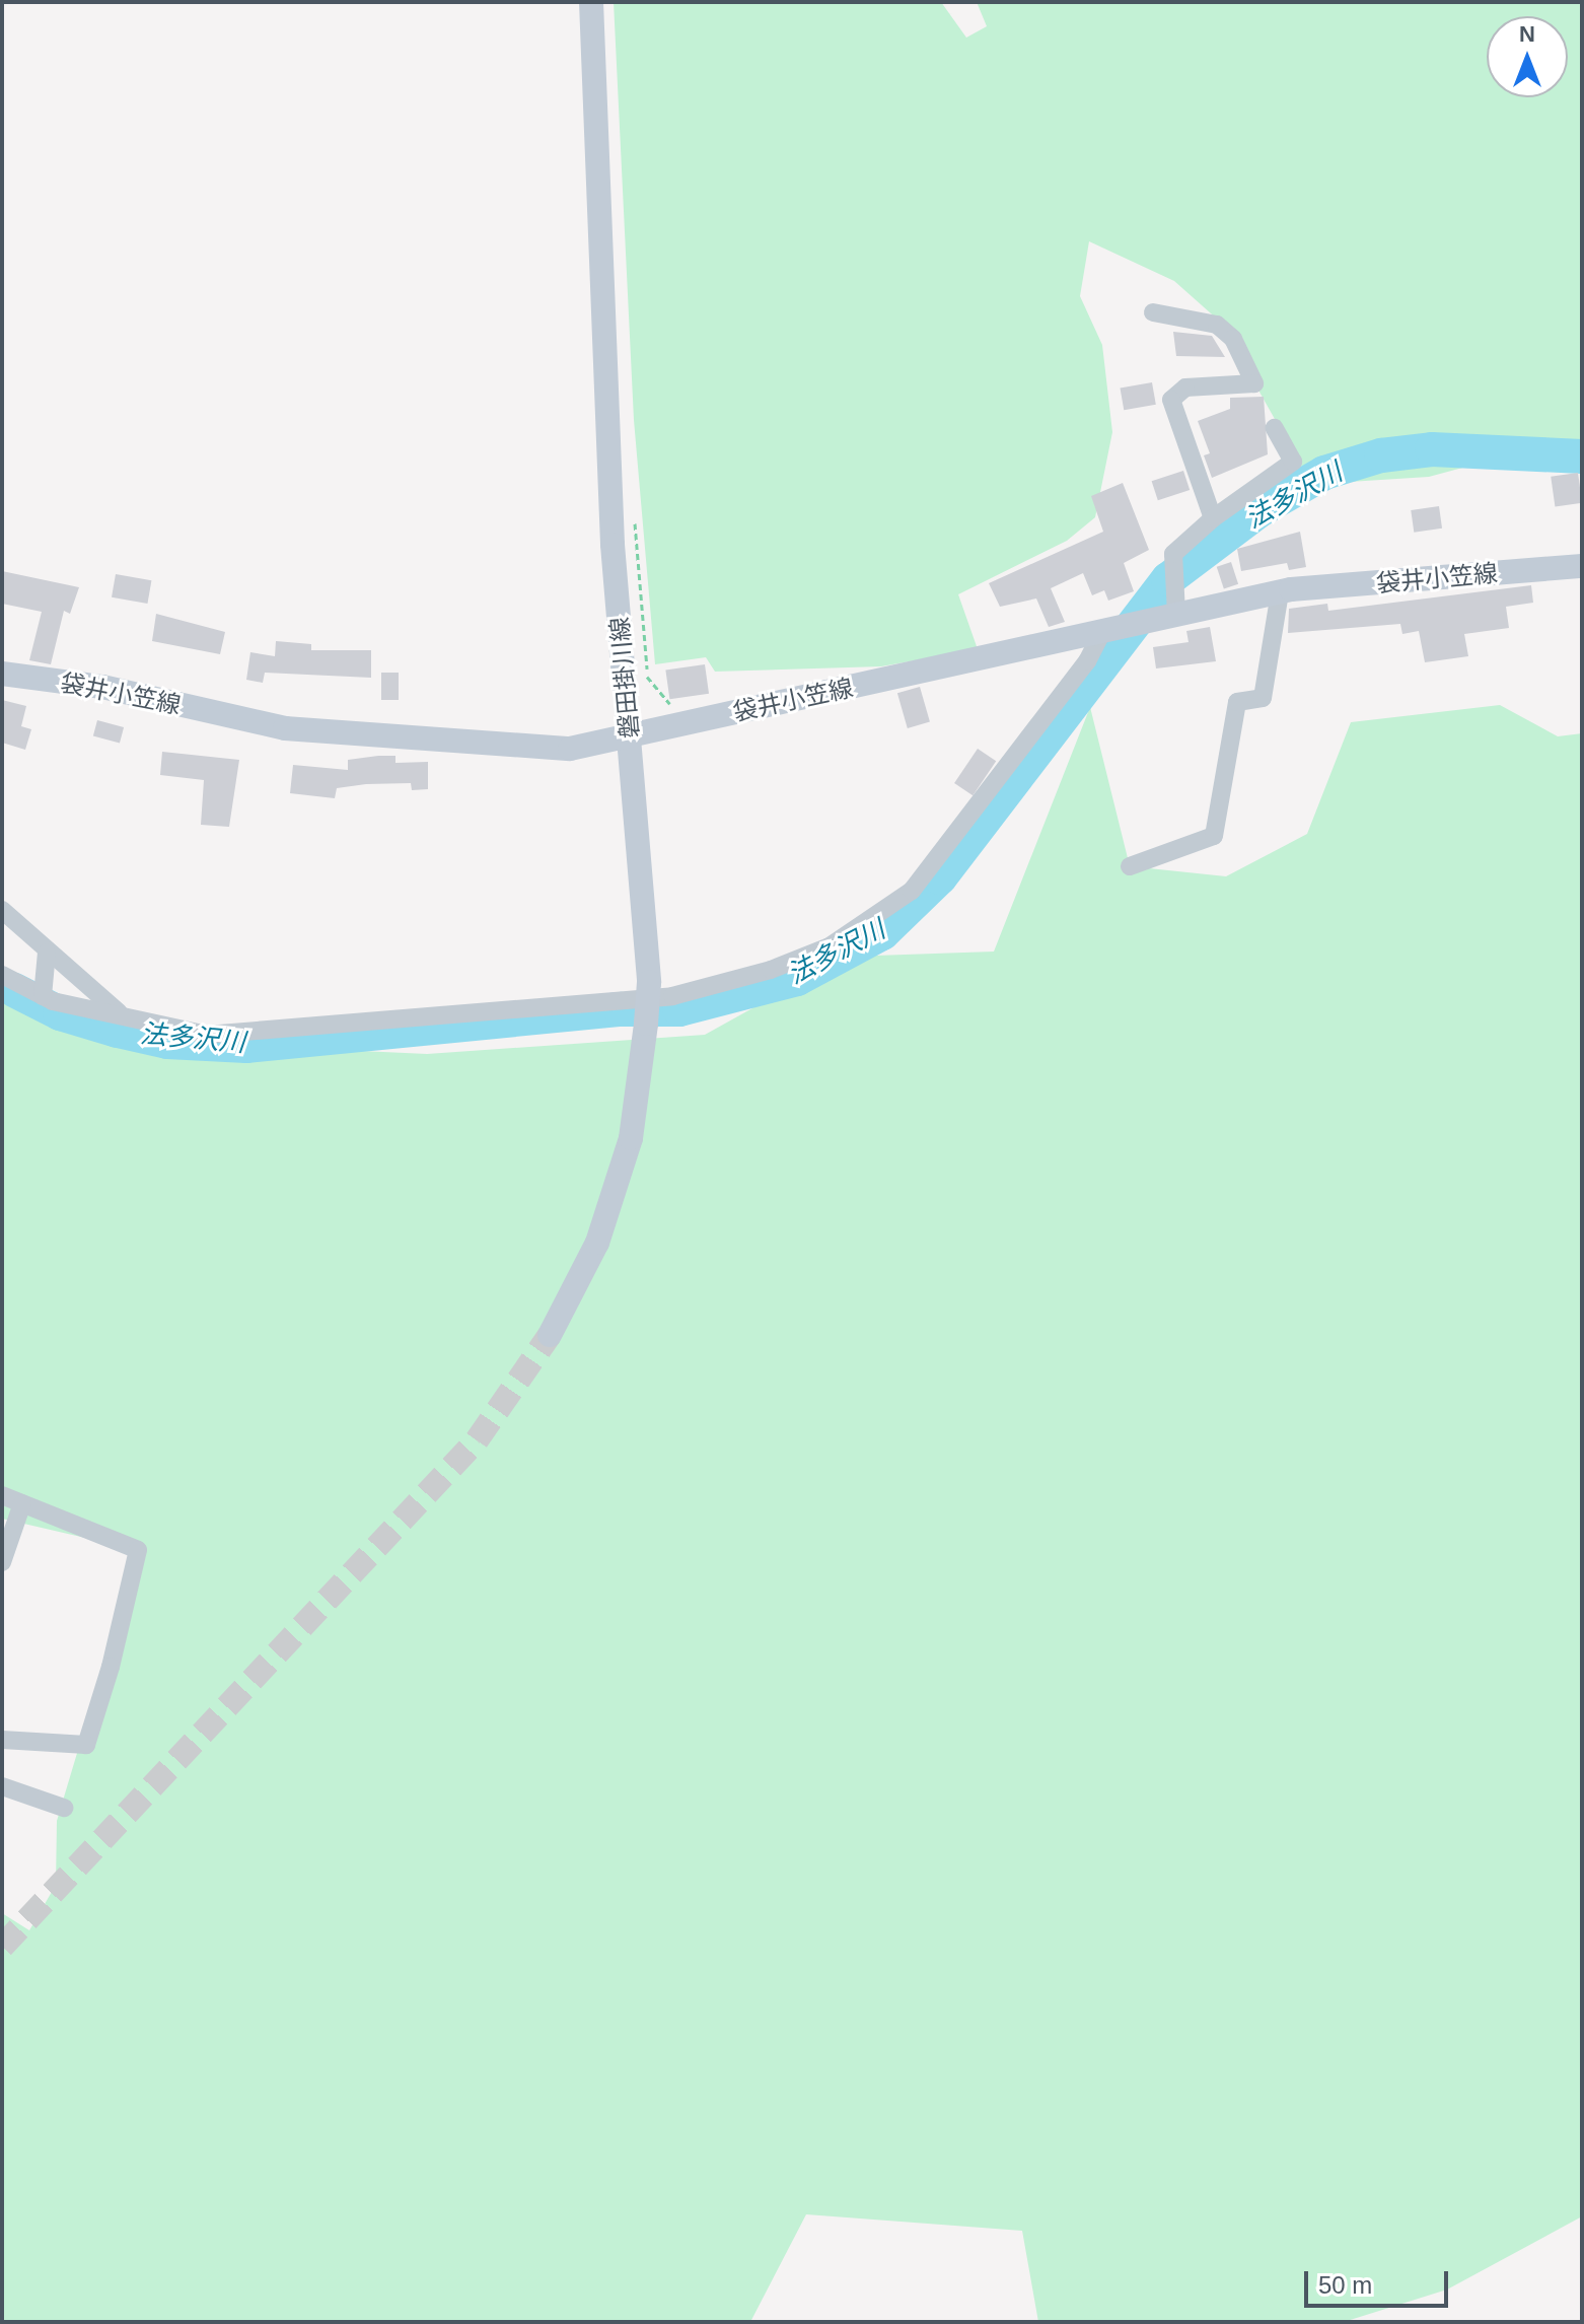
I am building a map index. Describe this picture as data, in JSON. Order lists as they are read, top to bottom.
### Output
{
  "streets": {
    "main road": ["袋井小笠線", "磐田掛川線"]
  },
  "crossings": [
    ["袋井小笠線", "磐田掛川線"]
  ],
  "water": ["法多沢川"],
  "scale_bar": "50 m",
  "north": "top"
}
